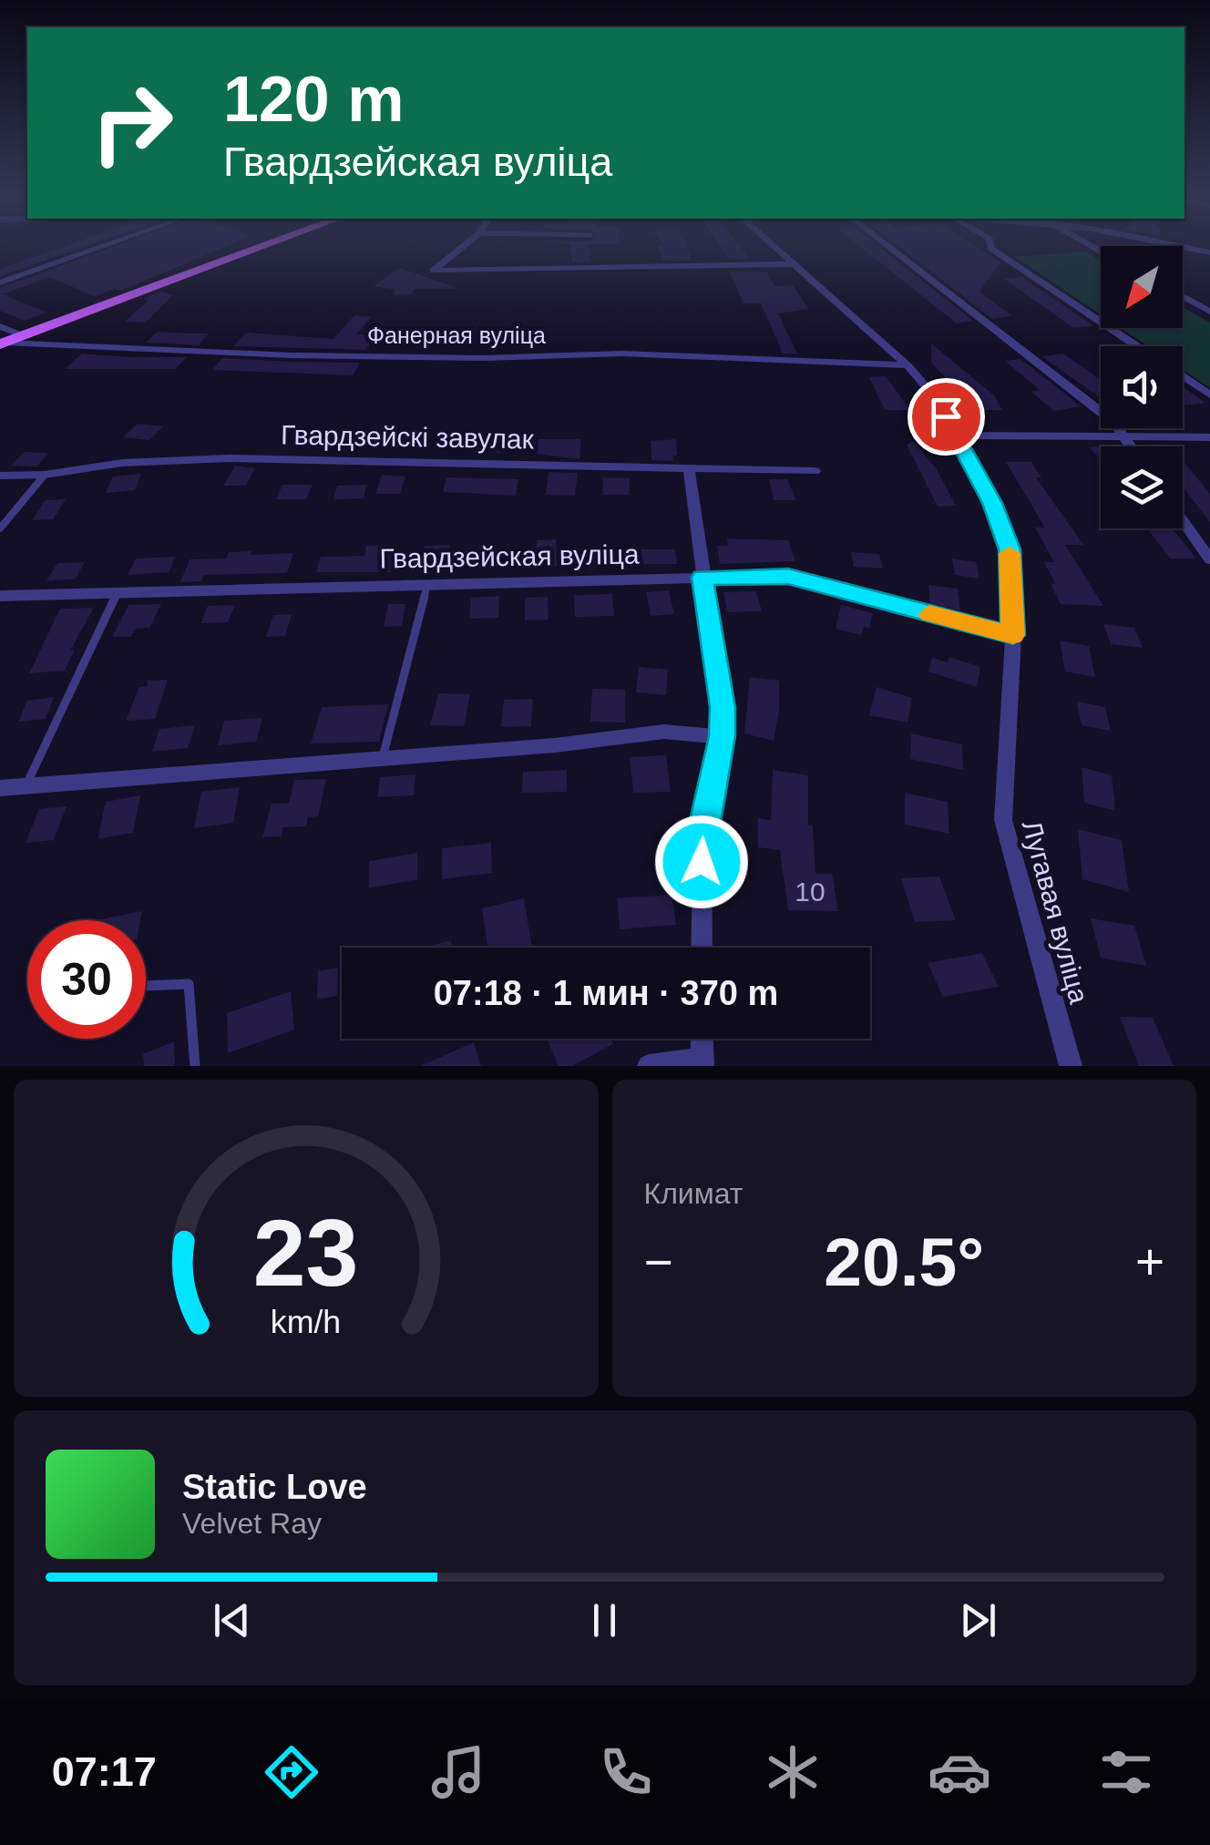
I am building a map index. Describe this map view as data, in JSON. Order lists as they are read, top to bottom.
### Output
{
  "streets": {
    "street": [
      "Фанерная вуліца",
      "Гвардзейскі завулак",
      "Гвардзейская вуліца",
      "Лугавая вуліца"
    ]
  },
  "crossings": [
    ["Фанерная вуліца", "Лугавая вуліца"],
    ["Гвардзейская вуліца", "Лугавая вуліца"]
  ],
  "house_numbers": ["10"],
  "north": "bottom left",
  "page": {
    "turn": ["120 m", "Гвардзейская вуліца"],
    "limit": "30",
    "trip": "07:18 · 1 мин · 370 m",
    "tile": "Климат",
    "heat": ["−", "20.5°", "+"],
    "song": ["Static Love", "Velvet Ray"],
    "tabs": "07:17",
    "gauge": ["23", "km/h"]
  }
}
